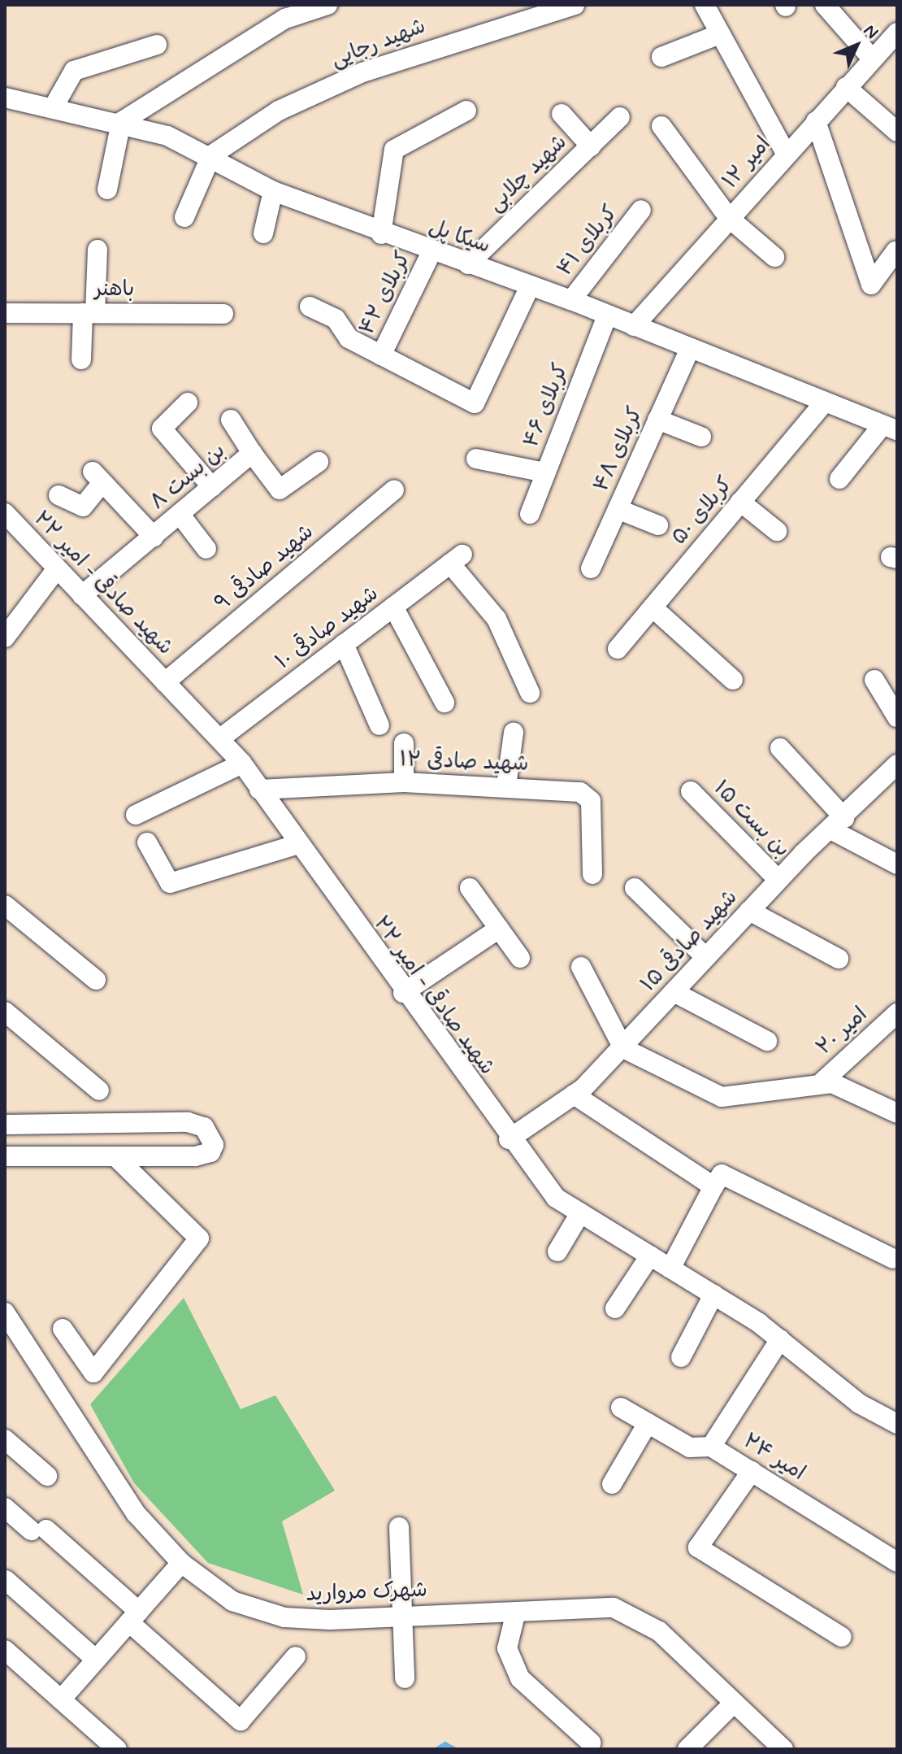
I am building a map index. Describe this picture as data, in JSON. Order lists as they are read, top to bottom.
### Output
{
  "streets": {
    "street": [
      "شهید رجایی",
      "امير ۱۲",
      "شهید چلابی",
      "سیکا پل",
      "کربلای ۴۱",
      "باهنر",
      "کربلای ۴۲",
      "کربلای ۴۶",
      "کربلای ۴۸",
      "بن بست ۸",
      "کربلای ۵۰",
      "شهید صادقی ۹",
      "شهید صادقی - امیر ۲۲",
      "شهید صادقی ۱۰",
      "شهید صادقی ۱۲",
      "بن بست ۱۵",
      "شهید صادقی ۱۵",
      "امیر ۲۰",
      "امیر ۲۴",
      "شهرک مروارید"
    ]
  },
  "crossings": [
    ["شهید رجایی", "سیکا پل"],
    ["امير ۱۲", "سیکا پل"],
    ["شهید چلابی", "سیکا پل"],
    ["سیکا پل", "کربلای ۴۱"],
    ["سیکا پل", "کربلای ۴۲"],
    ["سیکا پل", "کربلای ۴۶"],
    ["سیکا پل", "کربلای ۴۸"],
    ["سیکا پل", "کربلای ۵۰"],
    ["بن بست ۸", "شهید صادقی - امیر ۲۲"],
    ["شهید صادقی ۹", "شهید صادقی - امیر ۲۲"],
    ["شهید صادقی - امیر ۲۲", "شهید صادقی ۱۰"],
    ["شهید صادقی - امیر ۲۲", "شهید صادقی ۱۲"],
    ["شهید صادقی - امیر ۲۲", "شهید صادقی ۱۵"],
    ["بن بست ۱۵", "شهید صادقی ۱۵"]
  ],
  "north": "top right"
}
